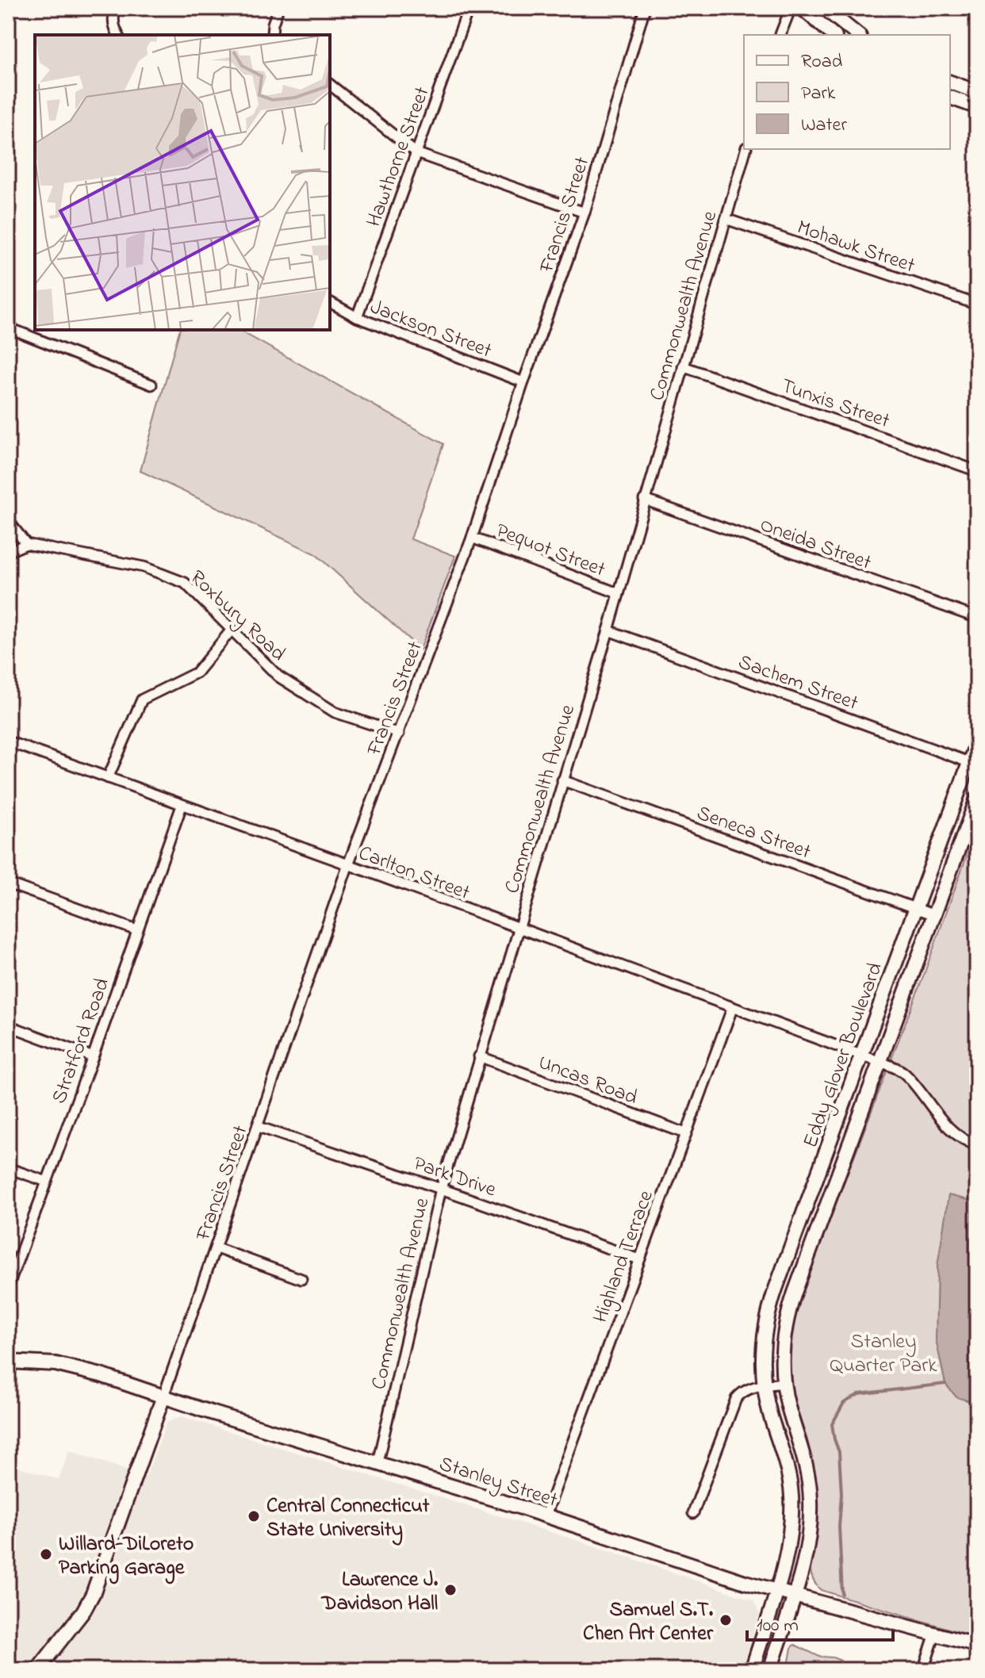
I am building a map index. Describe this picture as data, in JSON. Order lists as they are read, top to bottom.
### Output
{
  "streets": {
    "street": [
      "Hawthorne Street",
      "Francis Street",
      "Mohawk Street",
      "Commonwealth Avenue",
      "Jackson Street",
      "Tunxis Street",
      "Oneida Street",
      "Pequot Street",
      "Roxbury Road",
      "Sachem Street",
      "Seneca Street",
      "Carlton Street",
      "Stratford Road",
      "Eddy Glover Boulevard",
      "Uncas Road",
      "Park Drive",
      "Highland Terrace",
      "Stanley Street"
    ]
  },
  "crossings": [
    ["Hawthorne Street", "Jackson Street"],
    ["Francis Street", "Jackson Street"],
    ["Francis Street", "Pequot Street"],
    ["Francis Street", "Roxbury Road"],
    ["Francis Street", "Carlton Street"],
    ["Francis Street", "Park Drive"],
    ["Francis Street", "Stanley Street"],
    ["Mohawk Street", "Commonwealth Avenue"],
    ["Commonwealth Avenue", "Tunxis Street"],
    ["Commonwealth Avenue", "Oneida Street"],
    ["Commonwealth Avenue", "Pequot Street"],
    ["Commonwealth Avenue", "Sachem Street"],
    ["Commonwealth Avenue", "Seneca Street"],
    ["Commonwealth Avenue", "Carlton Street"],
    ["Commonwealth Avenue", "Uncas Road"],
    ["Commonwealth Avenue", "Park Drive"],
    ["Commonwealth Avenue", "Stanley Street"],
    ["Sachem Street", "Eddy Glover Boulevard"],
    ["Seneca Street", "Eddy Glover Boulevard"],
    ["Carlton Street", "Stratford Road"],
    ["Carlton Street", "Eddy Glover Boulevard"],
    ["Carlton Street", "Highland Terrace"],
    ["Eddy Glover Boulevard", "Stanley Street"],
    ["Uncas Road", "Highland Terrace"],
    ["Park Drive", "Highland Terrace"],
    ["Highland Terrace", "Stanley Street"]
  ],
  "parks": ["Stanley Quarter Park"],
  "places": [
    "Central Connecticut State University",
    "Willard-DiLoreto Parking Garage",
    "Lawrence J. Davidson Hall",
    "Samuel S.T. Chen Art Center"
  ],
  "legend": ["Road", "Park", "Water"],
  "scale_bar": "100 m"
}
